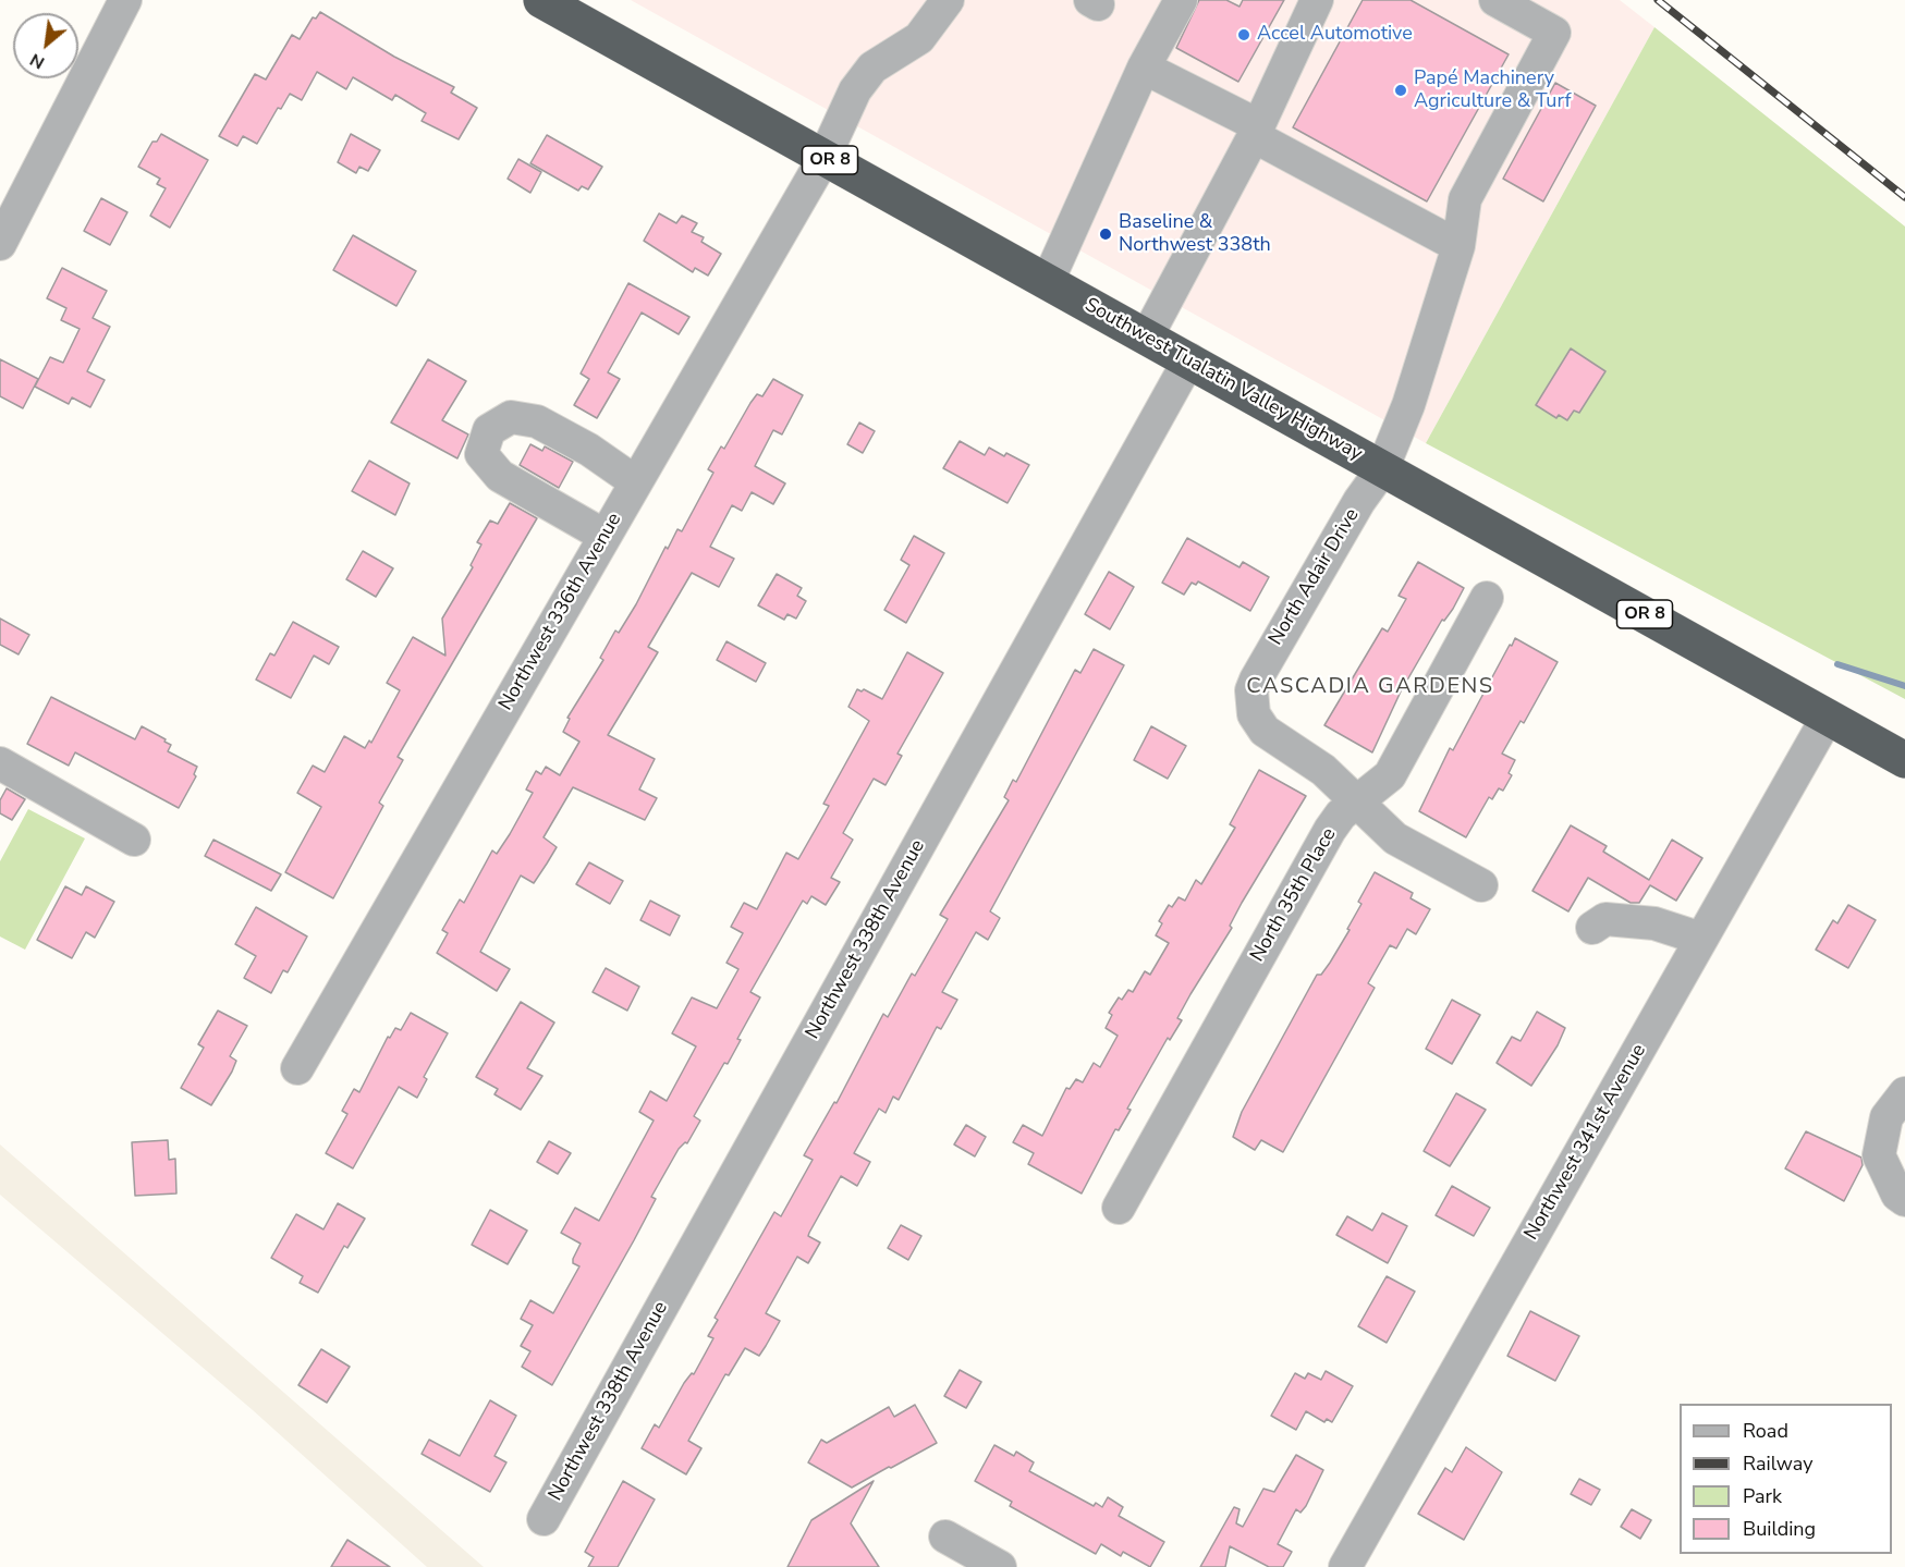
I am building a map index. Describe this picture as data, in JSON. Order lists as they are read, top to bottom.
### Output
{
  "streets": {
    "highway": ["OR 8", "Southwest Tualatin Valley Highway"],
    "street": [
      "North Adair Drive",
      "Northwest 336th Avenue",
      "North 35th Place",
      "Northwest 338th Avenue",
      "Northwest 341st Avenue"
    ]
  },
  "crossings": [
    ["Southwest Tualatin Valley Highway", "North Adair Drive"],
    ["Southwest Tualatin Valley Highway", "Northwest 336th Avenue"],
    ["Southwest Tualatin Valley Highway", "Northwest 338th Avenue"],
    ["Southwest Tualatin Valley Highway", "Northwest 341st Avenue"],
    ["North Adair Drive", "North 35th Place"]
  ],
  "districts": ["CASCADIA GARDENS"],
  "places": ["Accel Automotive", "Papé Machinery Agriculture & Turf", "Baseline & Northwest 338th"],
  "legend": [
    "Road",
    "Railway",
    "Park",
    "Building"
  ],
  "north": "bottom left"
}
